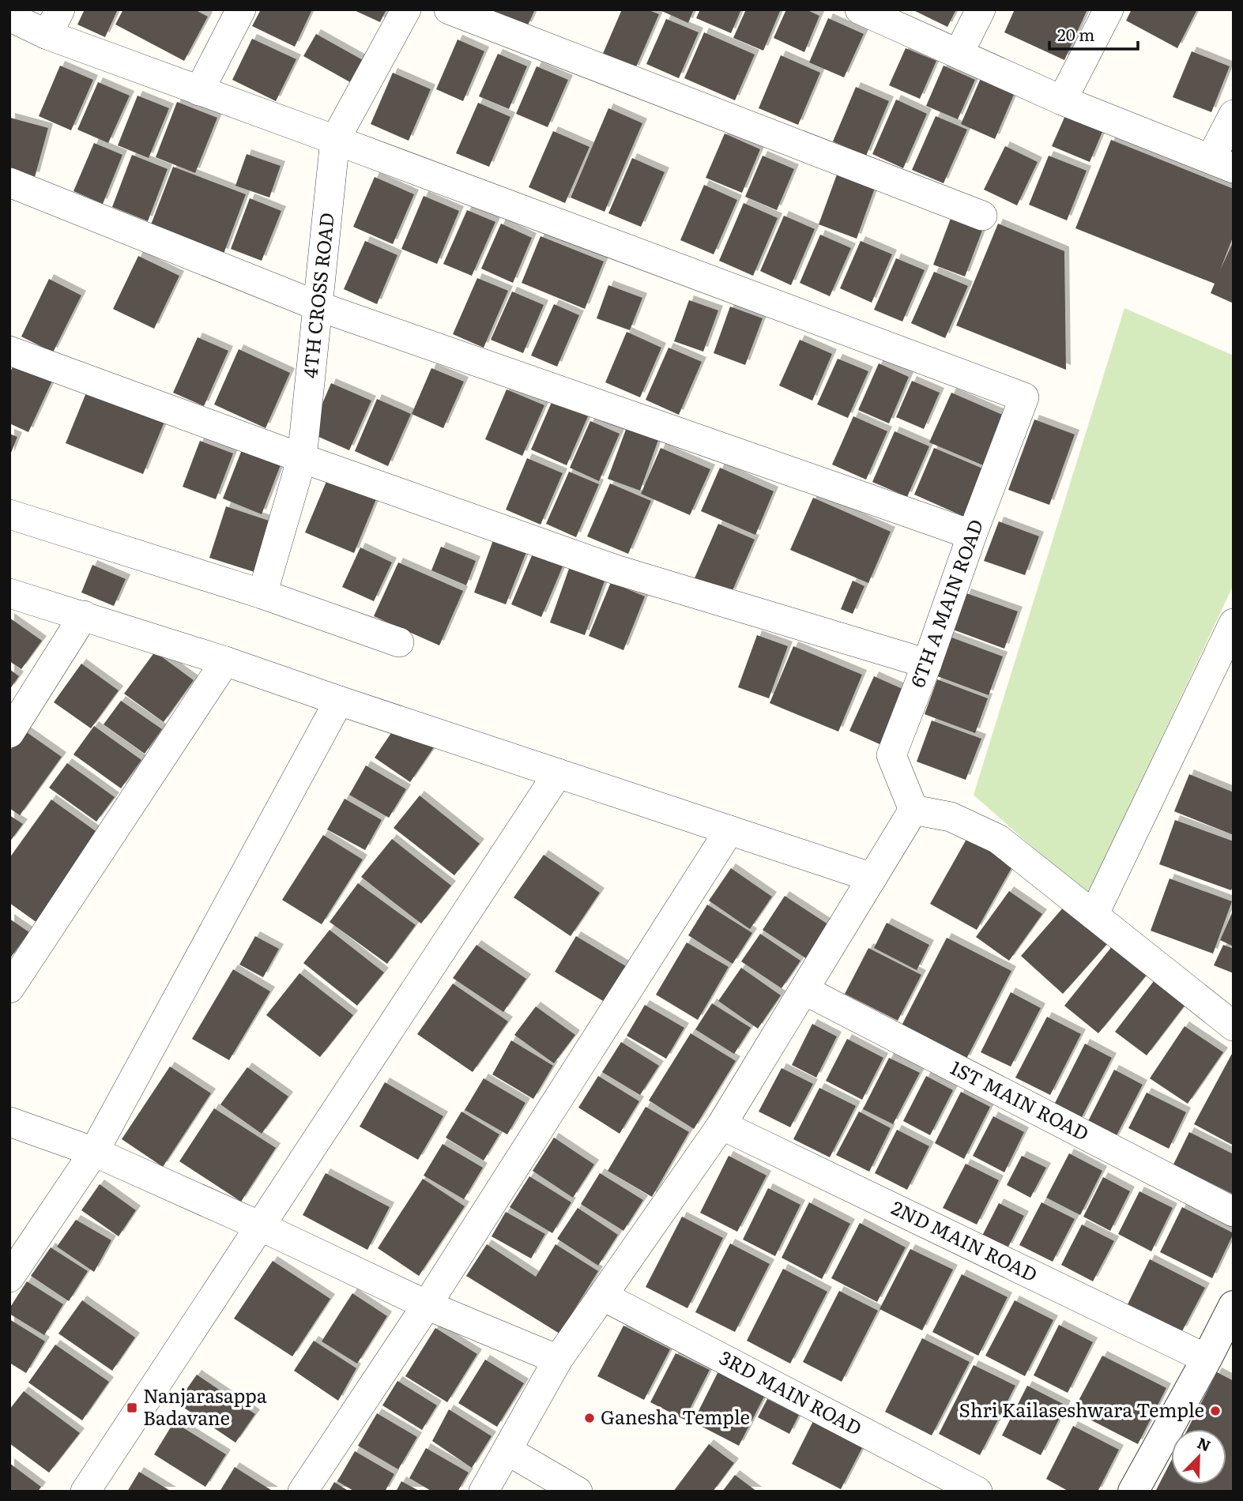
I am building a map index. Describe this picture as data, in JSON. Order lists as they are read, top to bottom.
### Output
{
  "streets": {
    "street": [
      "4TH CROSS ROAD",
      "6TH A MAIN ROAD",
      "1ST MAIN ROAD",
      "2ND MAIN ROAD",
      "3RD MAIN ROAD"
    ]
  },
  "crossings": [
    ["4TH CROSS ROAD", "6TH A MAIN ROAD"]
  ],
  "places": {
    "transit": ["Nanjarasappa Badavane"],
    "other": ["Shri Kailaseshwara Temple", "Ganesha Temple"]
  },
  "scale_bar": "20 m",
  "north": "top right"
}
